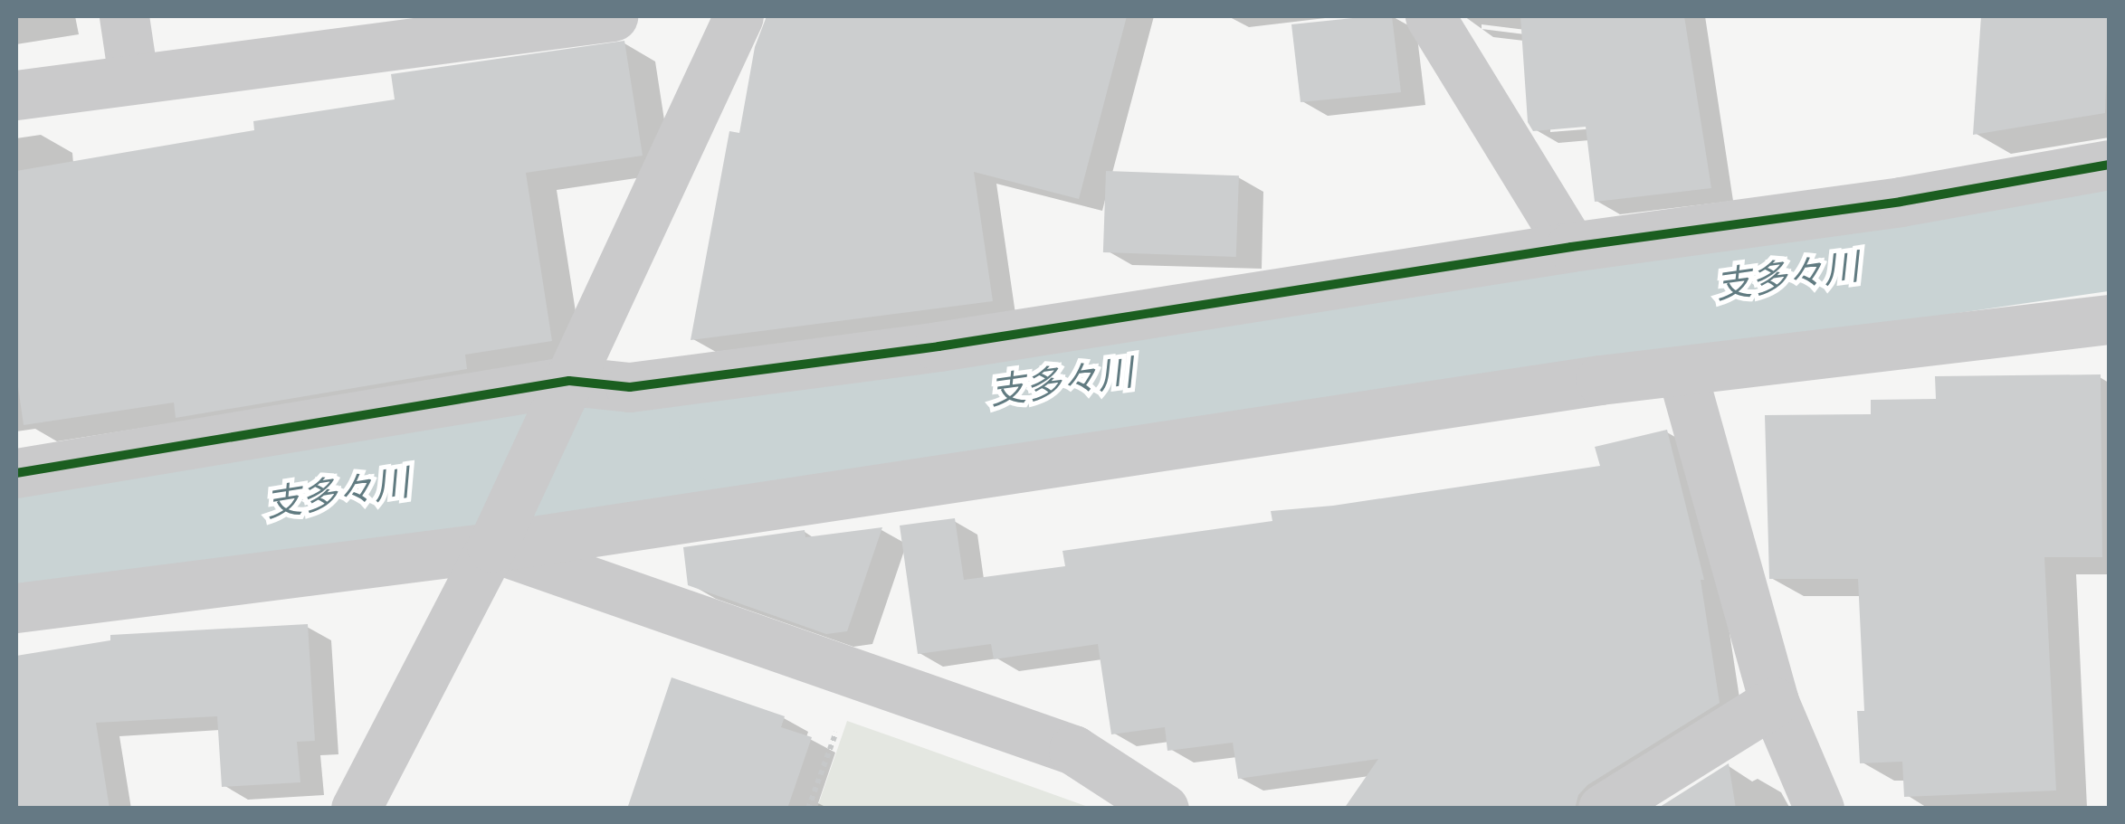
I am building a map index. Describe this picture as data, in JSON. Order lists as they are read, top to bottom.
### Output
{
  "water": ["支多々川"]
}
